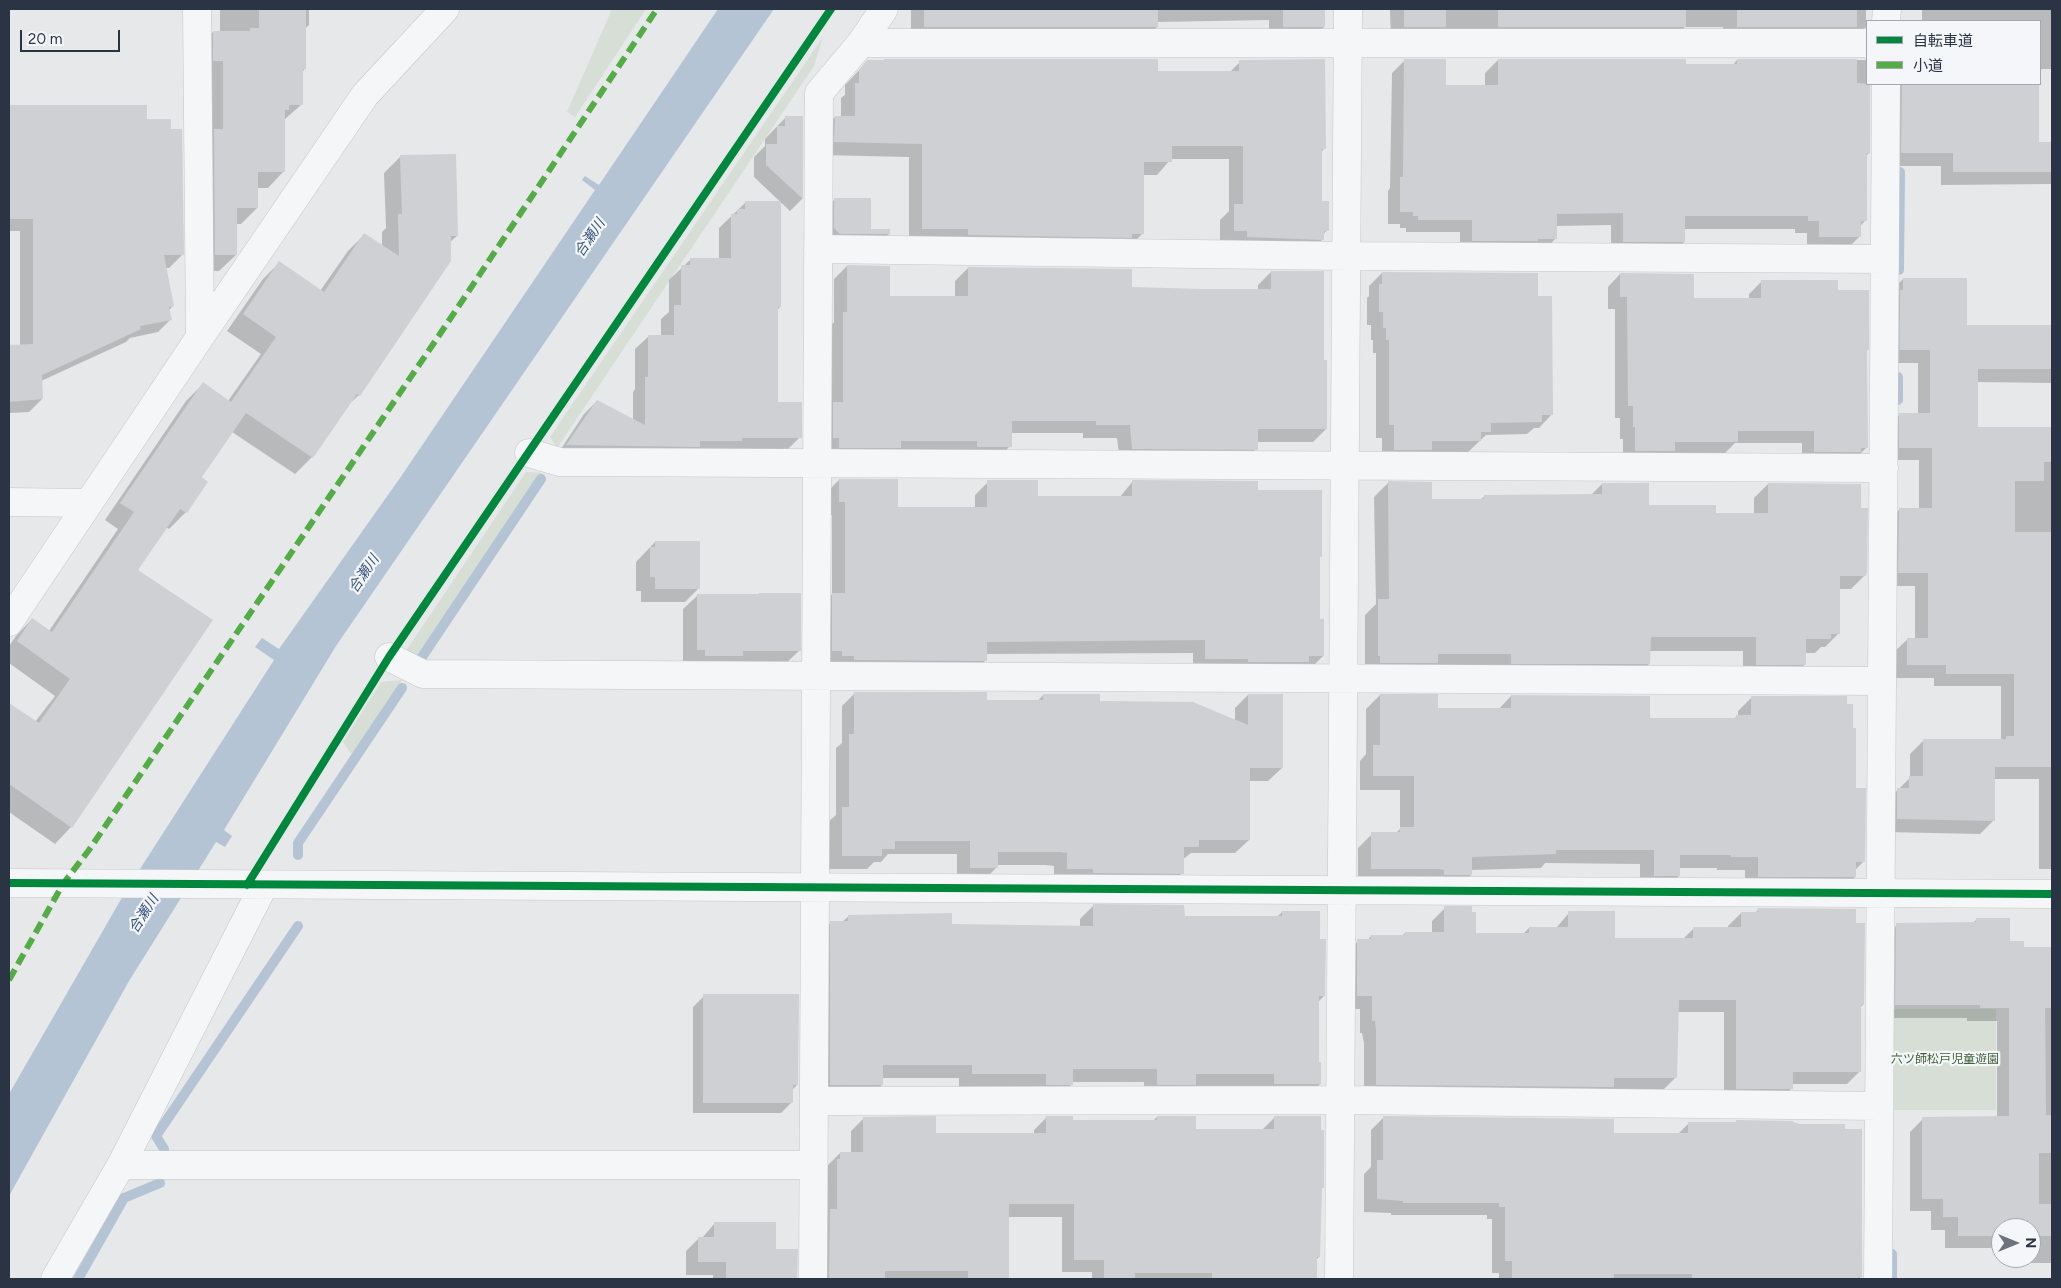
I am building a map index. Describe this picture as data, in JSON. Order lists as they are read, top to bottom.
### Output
{
  "water": ["合瀬川"],
  "parks": ["六ツ師松戸児童遊園"],
  "legend": ["自転車道", "小道"],
  "scale_bar": "20 m",
  "north": "right"
}
